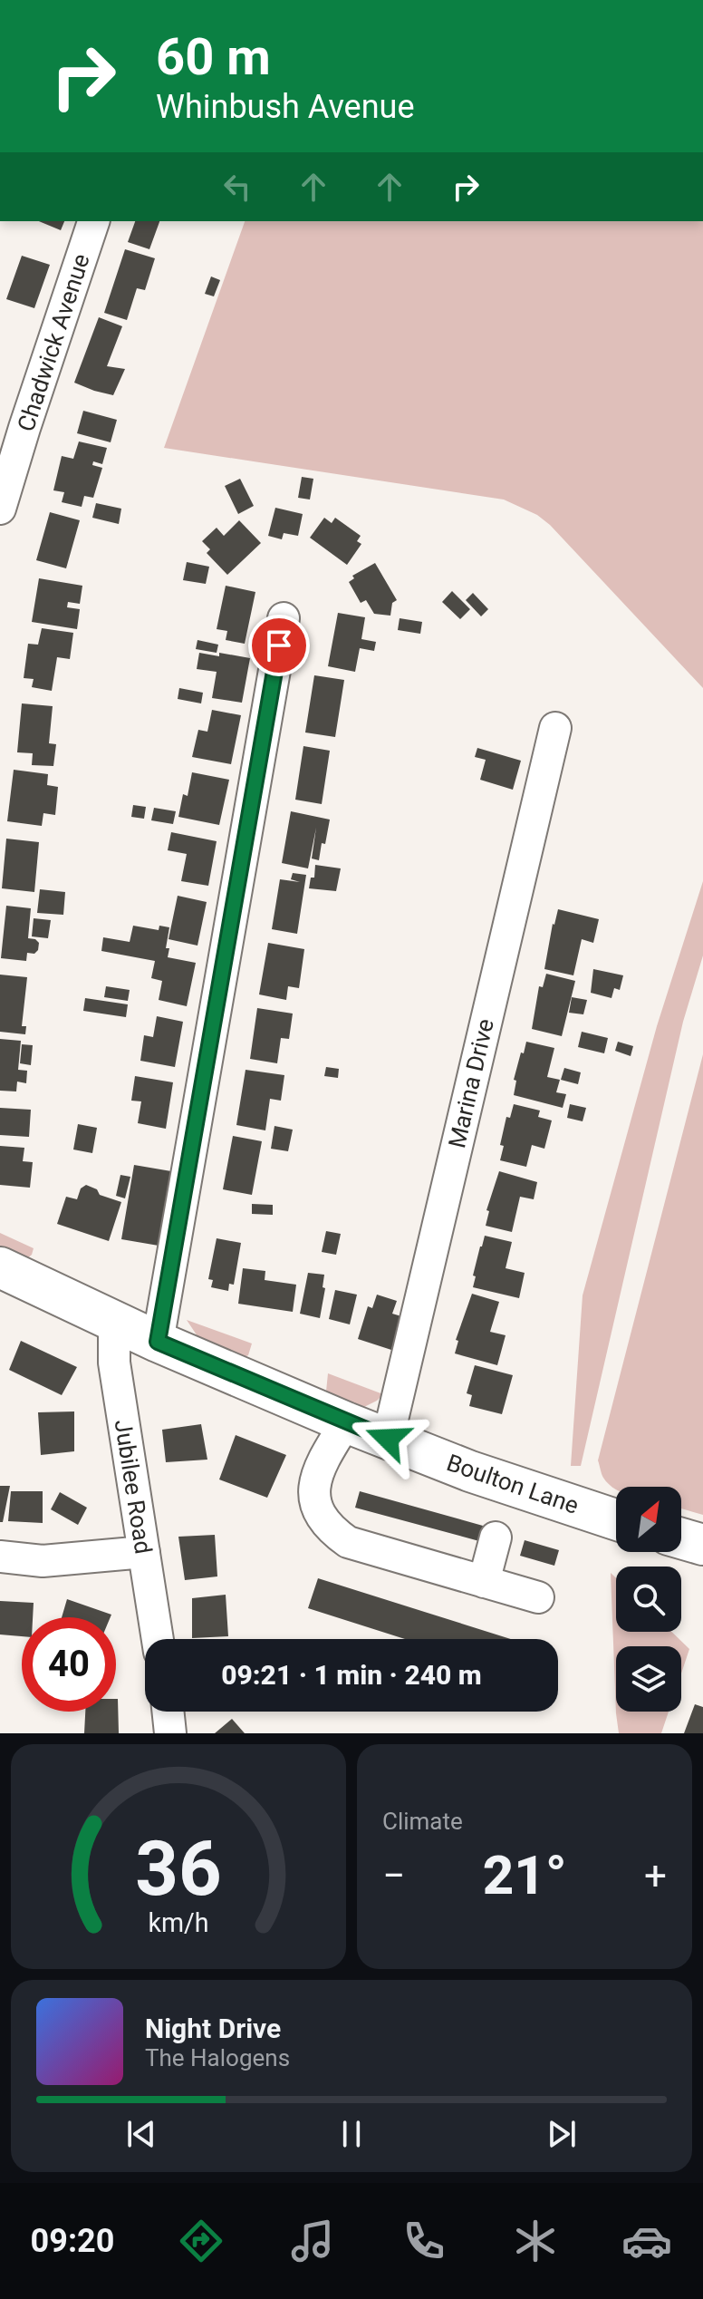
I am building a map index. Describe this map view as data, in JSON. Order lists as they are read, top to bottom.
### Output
{
  "streets": {
    "street": [
      "Chadwick Avenue",
      "Marina Drive",
      "Boulton Lane",
      "Jubilee Road"
    ]
  },
  "crossings": [
    ["Marina Drive", "Boulton Lane"],
    ["Boulton Lane", "Jubilee Road"]
  ],
  "north": "top right",
  "page": {
    "turn": ["60 m", "Whinbush Avenue"],
    "limit": "40",
    "trip": "09:21 · 1 min · 240 m",
    "tile": "Climate",
    "heat": ["−", "21°", "+"],
    "song": ["Night Drive", "The Halogens"],
    "tabs": "09:20",
    "gauge": ["36", "km/h"]
  }
}
